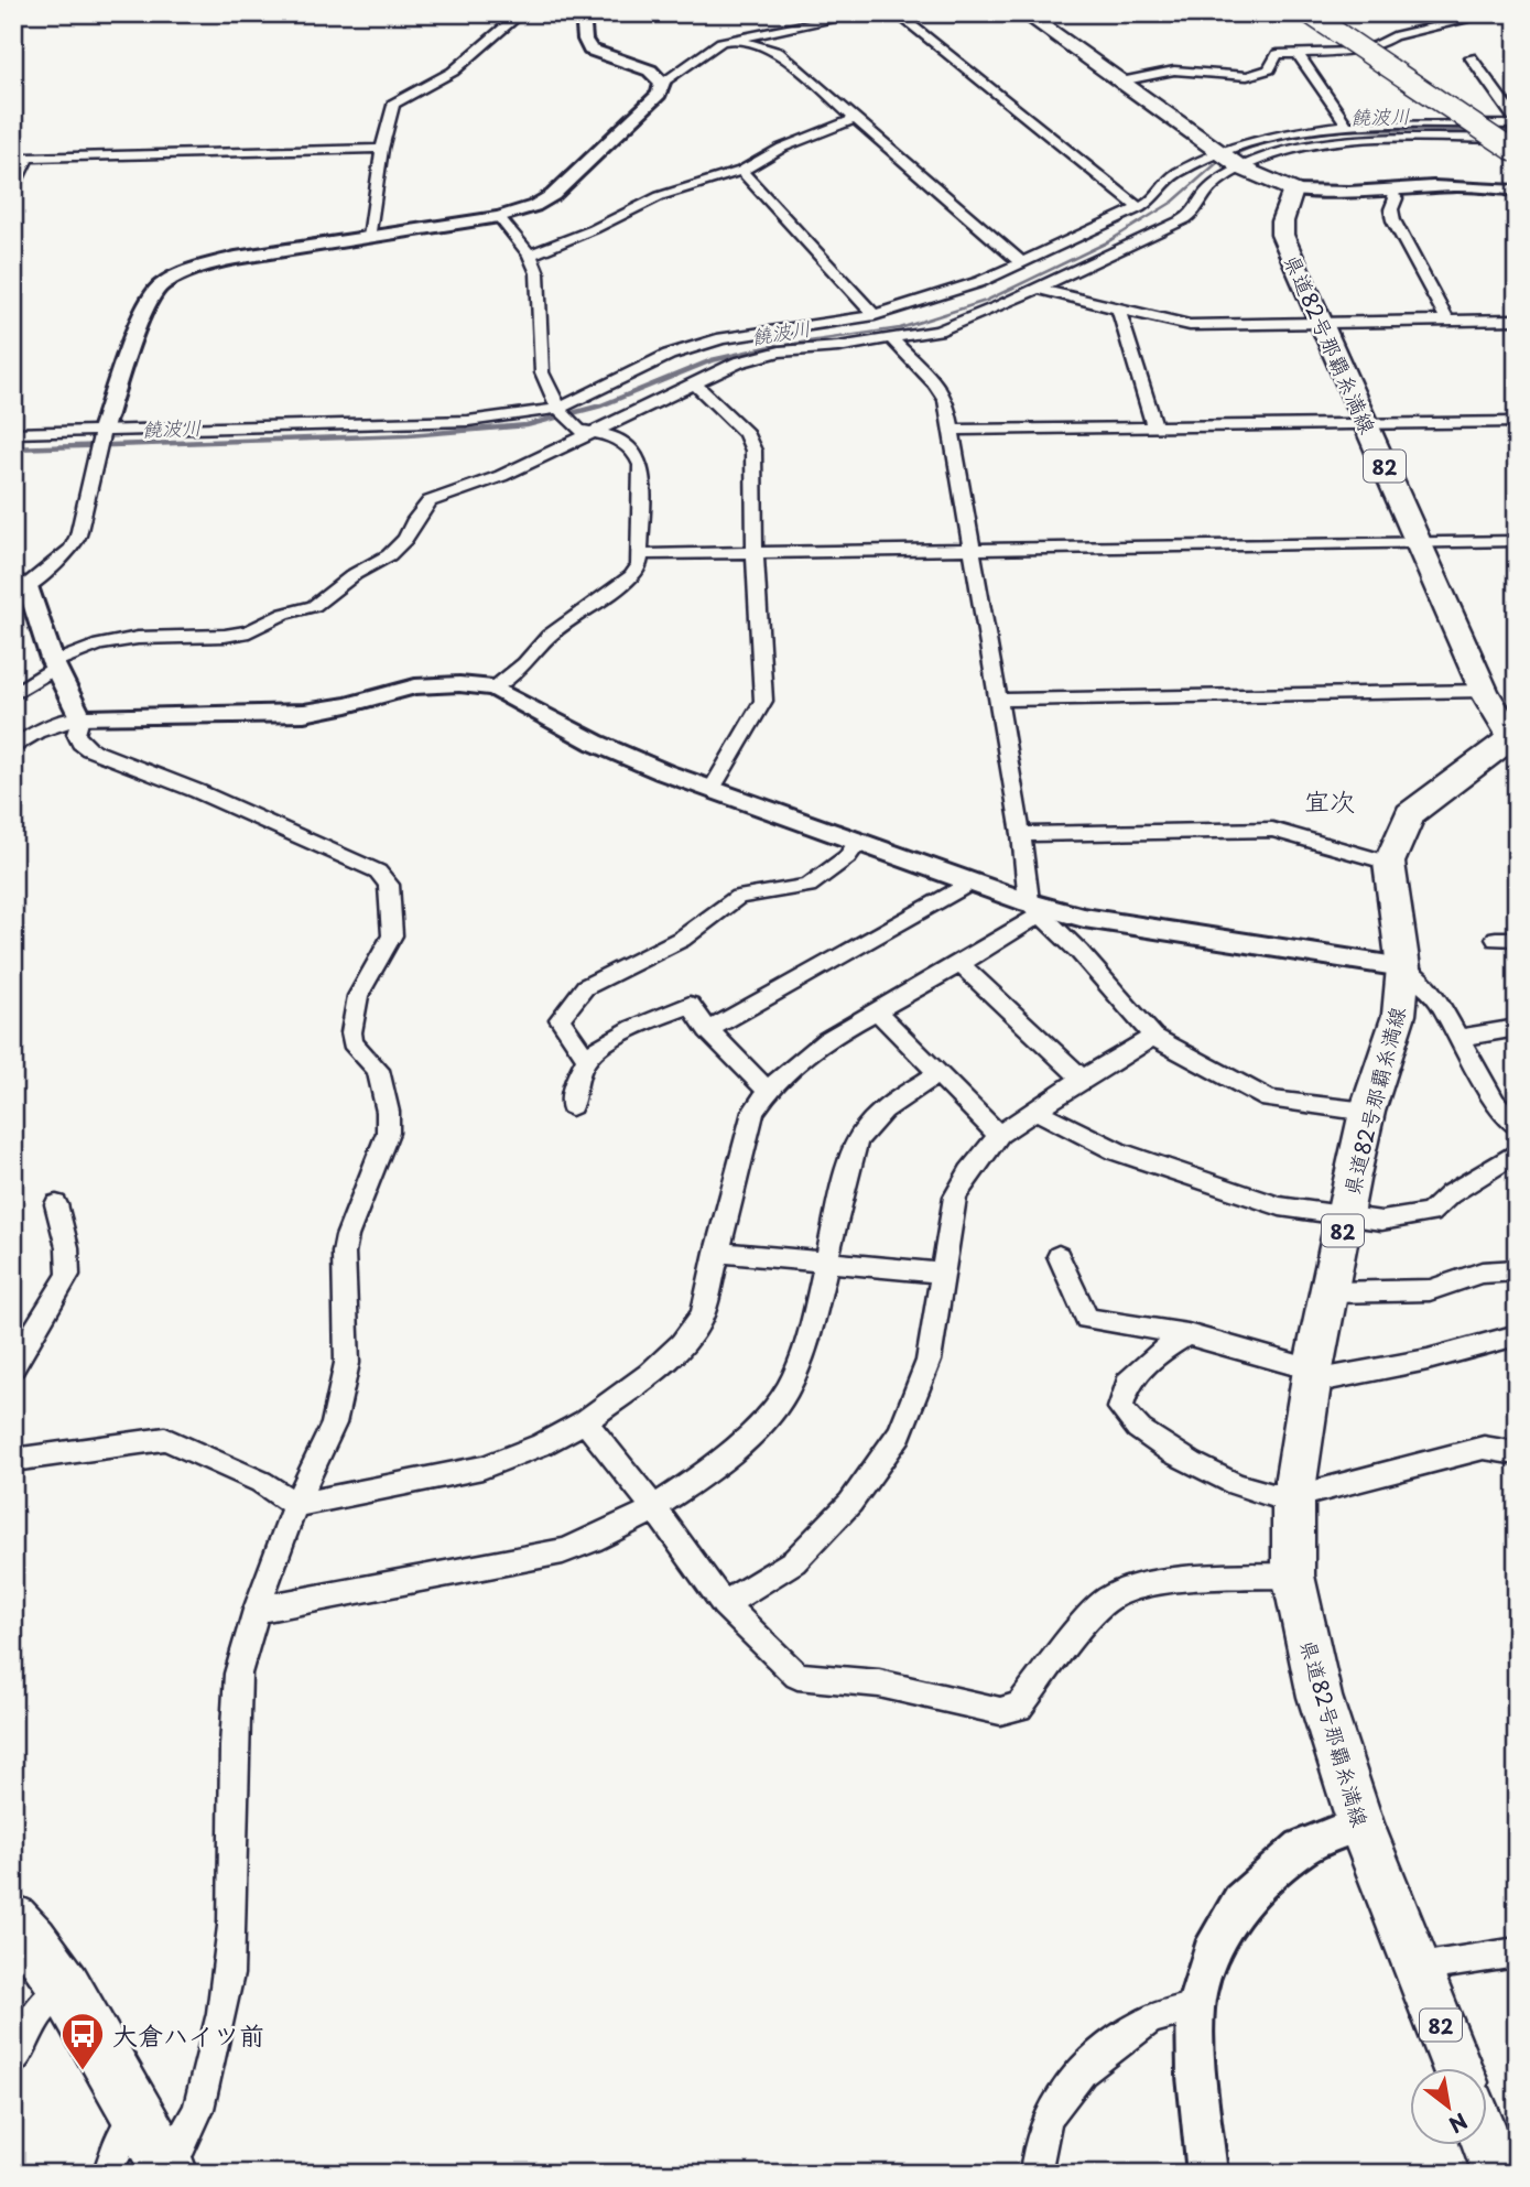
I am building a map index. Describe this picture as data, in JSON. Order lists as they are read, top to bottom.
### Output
{
  "streets": {
    "main road": ["県道82号那覇糸満線", "82"]
  },
  "districts": ["宜次"],
  "water": ["饒波川"],
  "places": {
    "bus stop": ["大倉ハイツ前"]
  },
  "north": "bottom right"
}
